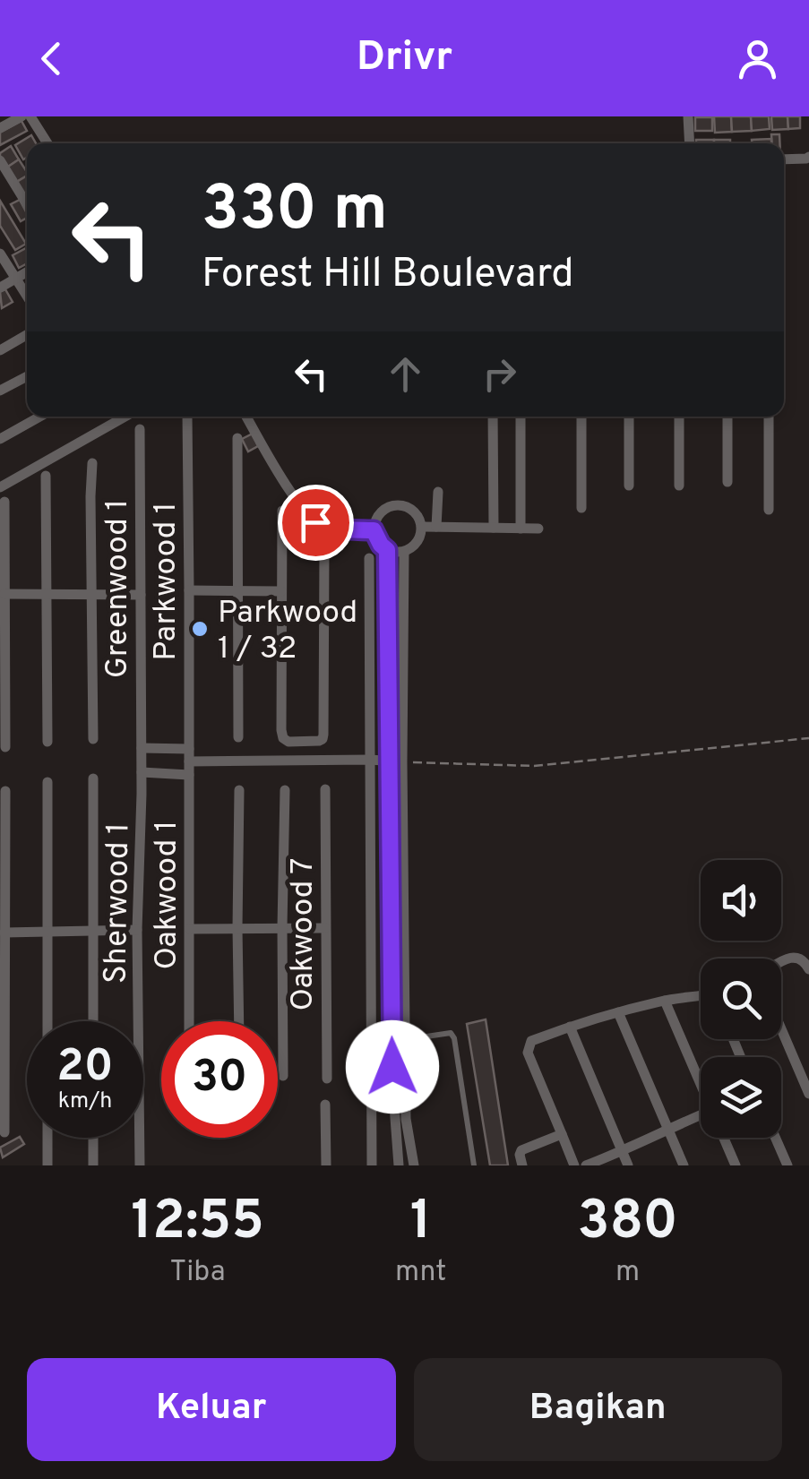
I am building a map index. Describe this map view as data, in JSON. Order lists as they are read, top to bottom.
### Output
{
  "streets": {
    "street": [
      "Parkwood 1",
      "Greenwood 1",
      "Oakwood 1",
      "Sherwood 1",
      "Oakwood 7"
    ]
  },
  "crossings": [
    ["Parkwood 1", "Oakwood 1"],
    ["Greenwood 1", "Sherwood 1"]
  ],
  "places": ["Parkwood 1 / 32"],
  "page": {
    "header": "Drivr",
    "turn": ["330 m", "Forest Hill Boulevard"],
    "speed": "20 km/h",
    "limit": "30",
    "eta": [
      "12:55",
      "Tiba",
      "1",
      "mnt",
      "380",
      "m"
    ],
    "buttons": ["Keluar", "Bagikan"]
  }
}
